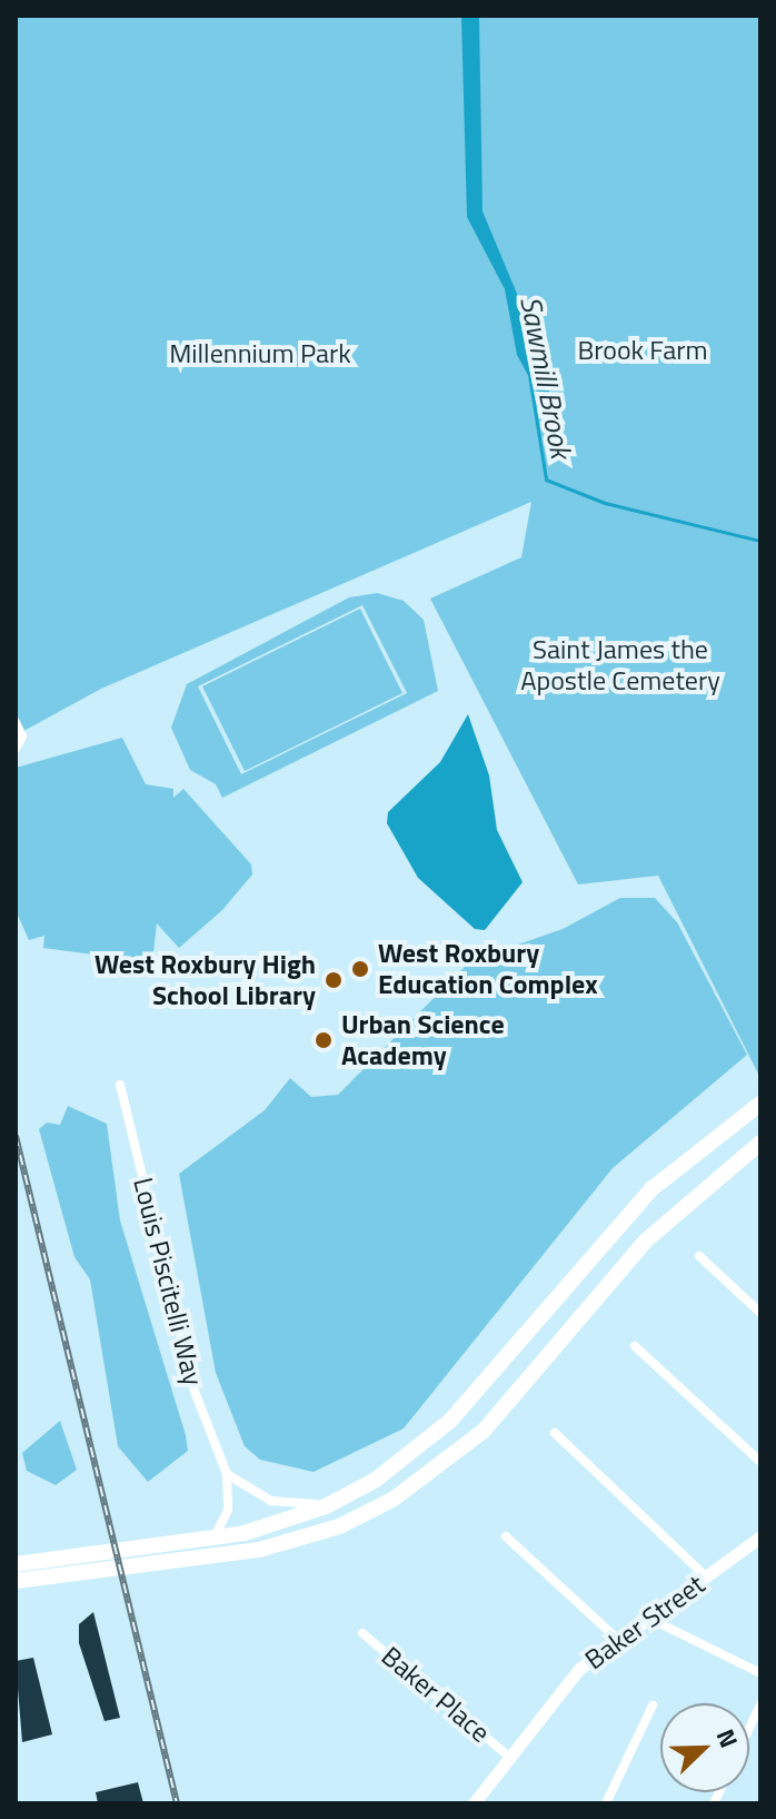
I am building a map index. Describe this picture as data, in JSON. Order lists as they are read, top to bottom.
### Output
{
  "streets": {
    "street": ["Louis Piscitelli Way", "Baker Street", "Baker Place"]
  },
  "crossings": [
    ["Baker Street", "Baker Place"]
  ],
  "water": ["Sawmill Brook"],
  "parks": ["Brook Farm", "Millennium Park", "Saint James the Apostle Cemetery"],
  "places": ["West Roxbury Education Complex", "West Roxbury High School Library", "Urban Science Academy"],
  "north": "top right"
}
